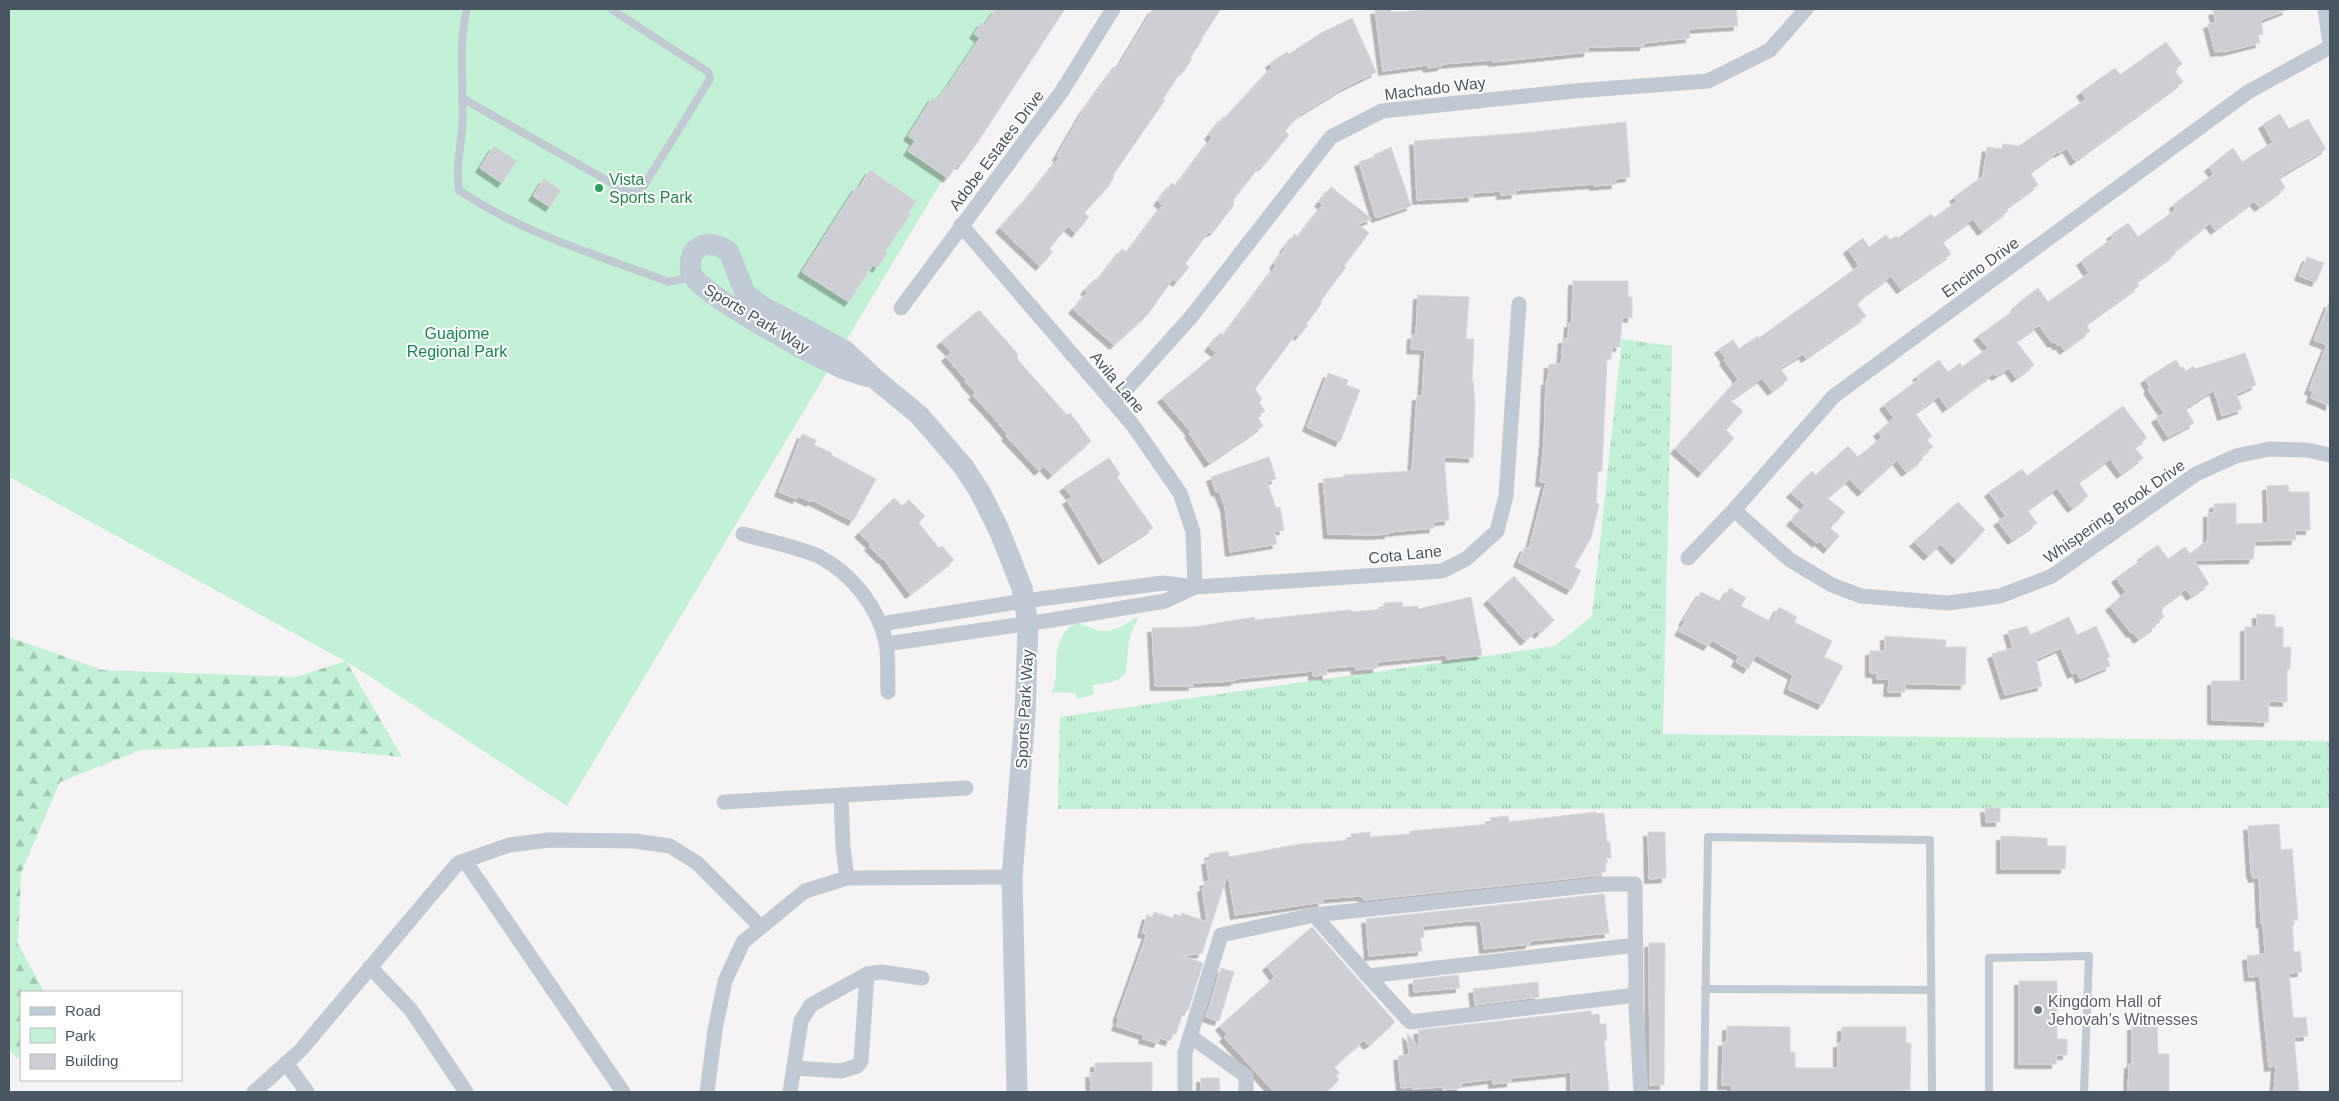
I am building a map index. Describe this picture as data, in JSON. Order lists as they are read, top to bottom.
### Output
{
  "streets": {
    "street": [
      "Machado Way",
      "Adobe Estates Drive",
      "Encino Drive",
      "Sports Park Way",
      "Avila Lane",
      "Whispering Brook Drive",
      "Cota Lane"
    ]
  },
  "crossings": [
    ["Machado Way", "Avila Lane"],
    ["Adobe Estates Drive", "Avila Lane"],
    ["Encino Drive", "Whispering Brook Drive"],
    ["Sports Park Way", "Cota Lane"],
    ["Avila Lane", "Cota Lane"]
  ],
  "parks": ["Guajome Regional Park"],
  "places": ["Vista Sports Park", "Kingdom Hall of Jehovah’s Witnesses"],
  "legend": ["Road", "Park", "Building"]
}
